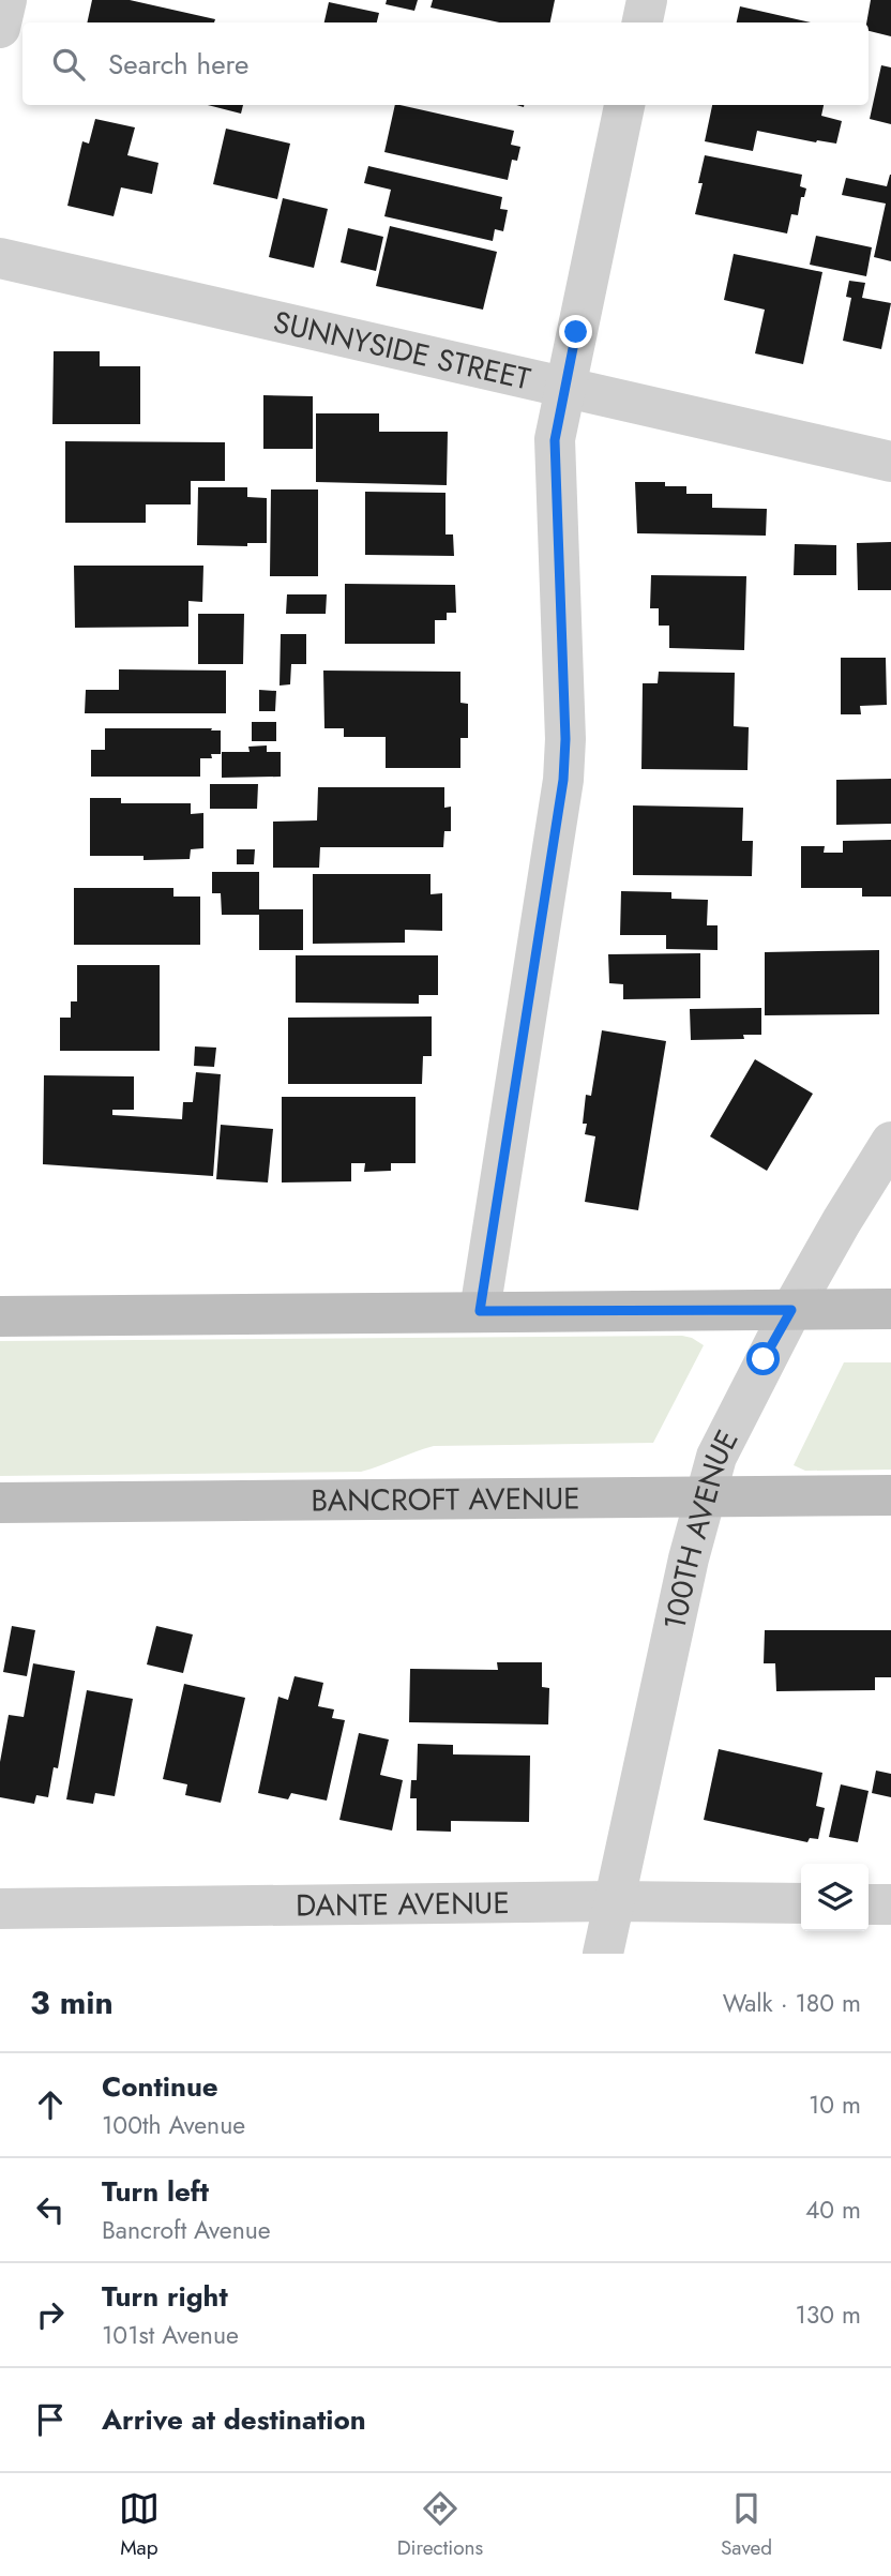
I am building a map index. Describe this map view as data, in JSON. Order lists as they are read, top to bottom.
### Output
{
  "streets": {
    "main road": ["BANCROFT AVENUE"],
    "street": ["SUNNYSIDE STREET", "100TH AVENUE", "DANTE AVENUE"]
  },
  "crossings": [
    ["BANCROFT AVENUE", "100TH AVENUE"],
    ["100TH AVENUE", "DANTE AVENUE"]
  ],
  "page": {
    "search": "Search here",
    "heading": ["3 min", "Walk · 180 m"],
    "list": [
      ["Continue", "100th Avenue", "10 m"],
      ["Turn left", "Bancroft Avenue", "40 m"],
      ["Turn right", "101st Avenue", "130 m"],
      "Arrive at destination"
    ],
    "nav": ["Map", "Directions", "Saved"]
  }
}
